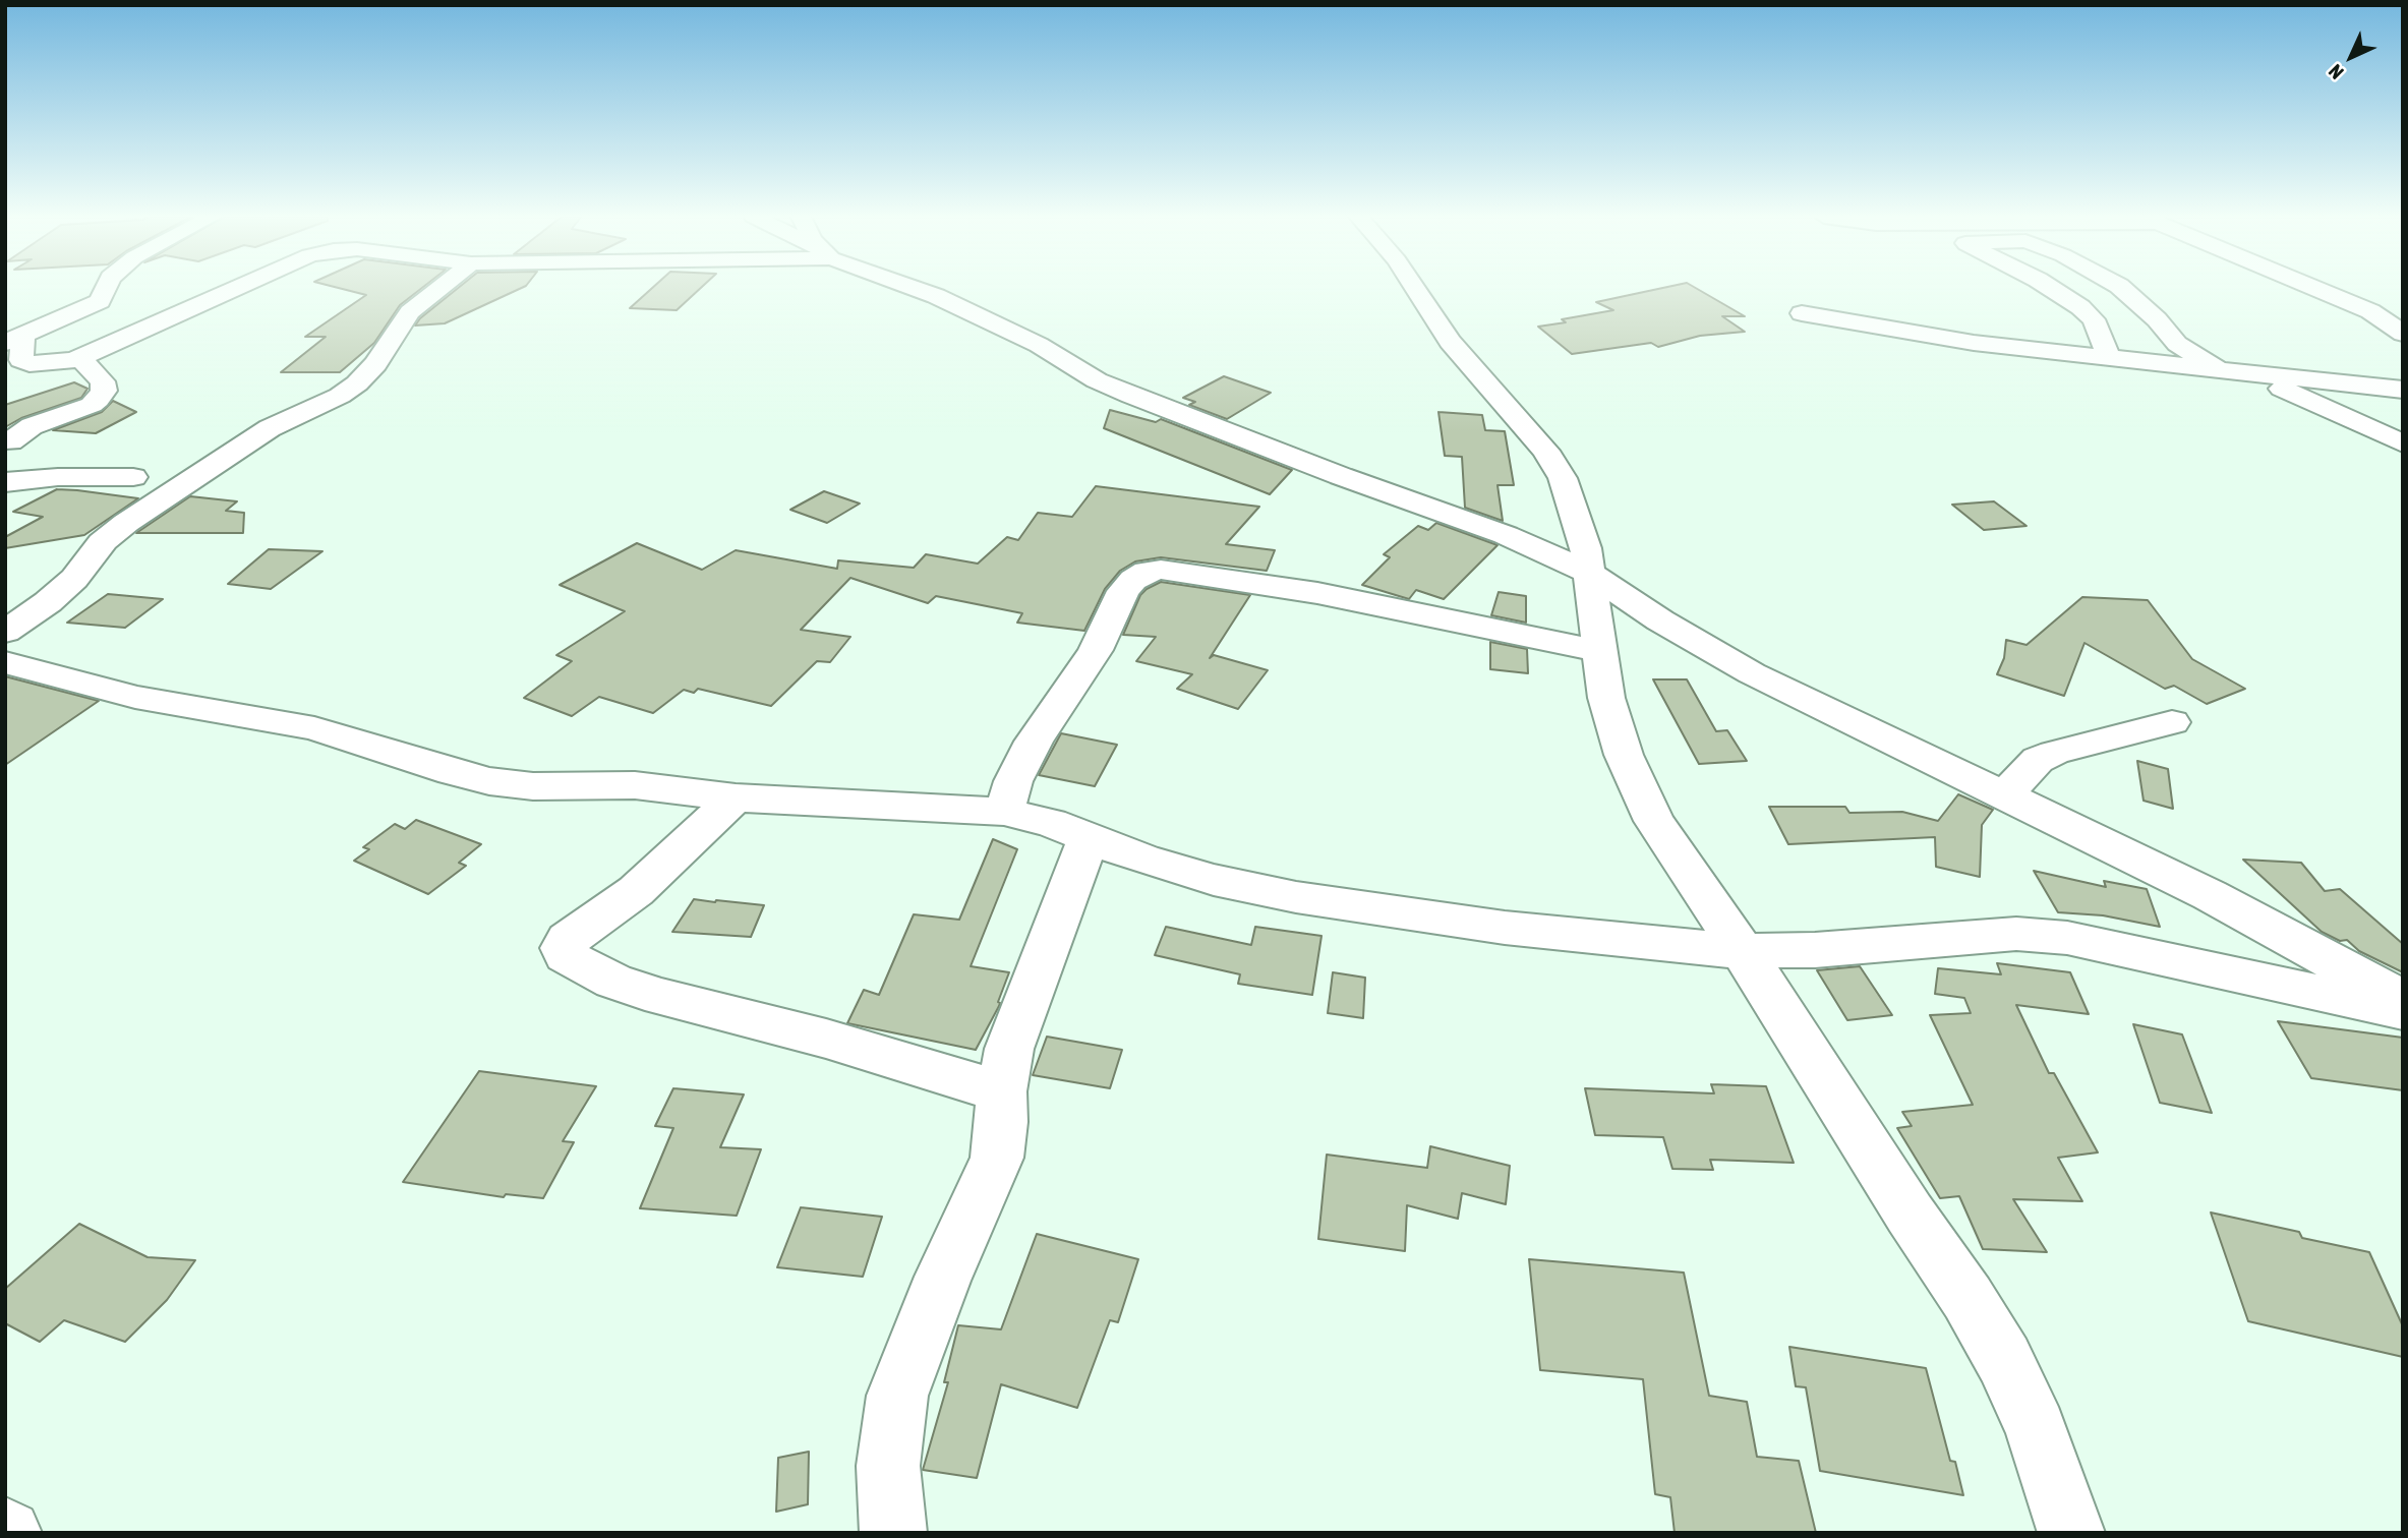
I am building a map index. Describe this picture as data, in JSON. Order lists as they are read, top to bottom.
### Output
{
  "north": "bottom left"
}
